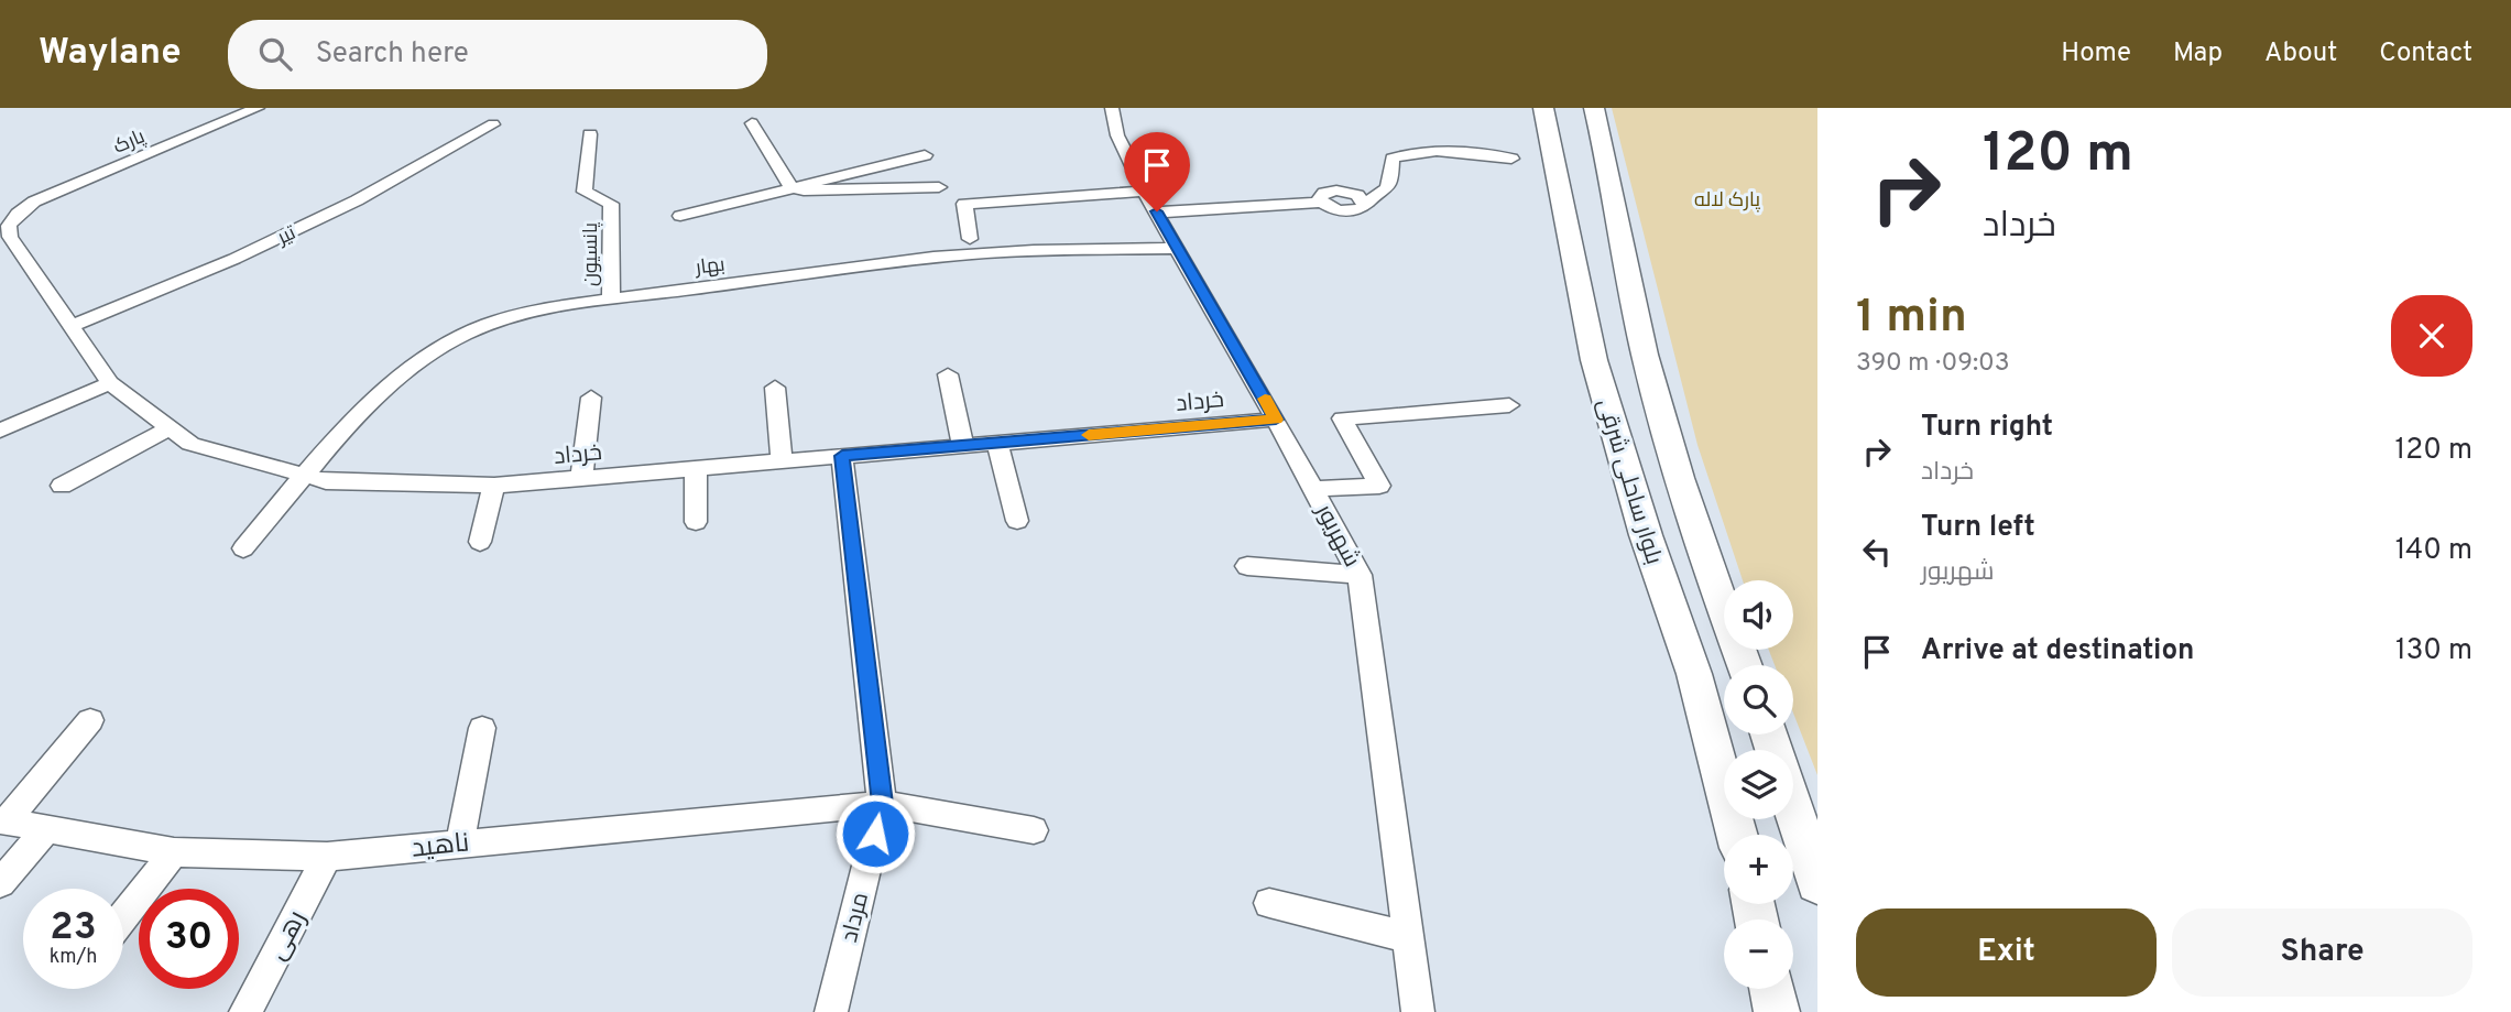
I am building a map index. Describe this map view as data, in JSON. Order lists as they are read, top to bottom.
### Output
{
  "streets": {
    "main road": ["بلوار ساحلی شرقی"],
    "street": [
      "پارک",
      "تیر",
      "پانسیون",
      "بهار",
      "خرداد",
      "شهریور",
      "ناهید",
      "مرداد",
      "رهی"
    ]
  },
  "crossings": [
    ["پارک", "خرداد"],
    ["تیر", "خرداد"],
    ["پانسیون", "بهار"],
    ["بهار", "خرداد"],
    ["بهار", "شهریور"],
    ["خرداد", "شهریور"],
    ["خرداد", "مرداد"],
    ["ناهید", "مرداد"],
    ["ناهید", "رهی"]
  ],
  "parks": ["پارک لاله"],
  "page": {
    "header": "Waylane",
    "search": "Search here",
    "nav": [
      "Home",
      "Map",
      "About",
      "Contact"
    ],
    "turn": ["120 m", "خرداد"],
    "heading": ["1 min", "390 m · 09:03"],
    "list": [
      {
        "name": "Turn right",
        "note": "خرداد",
        "value": "120 m"
      },
      {
        "name": "Turn left",
        "note": "شهریور",
        "value": "140 m"
      },
      {
        "name": "Arrive at destination",
        "value": "130 m"
      }
    ],
    "map_buttons": ["+", "−"],
    "speed": "23 km/h",
    "limit": "30",
    "buttons": ["Exit", "Share"]
  }
}
